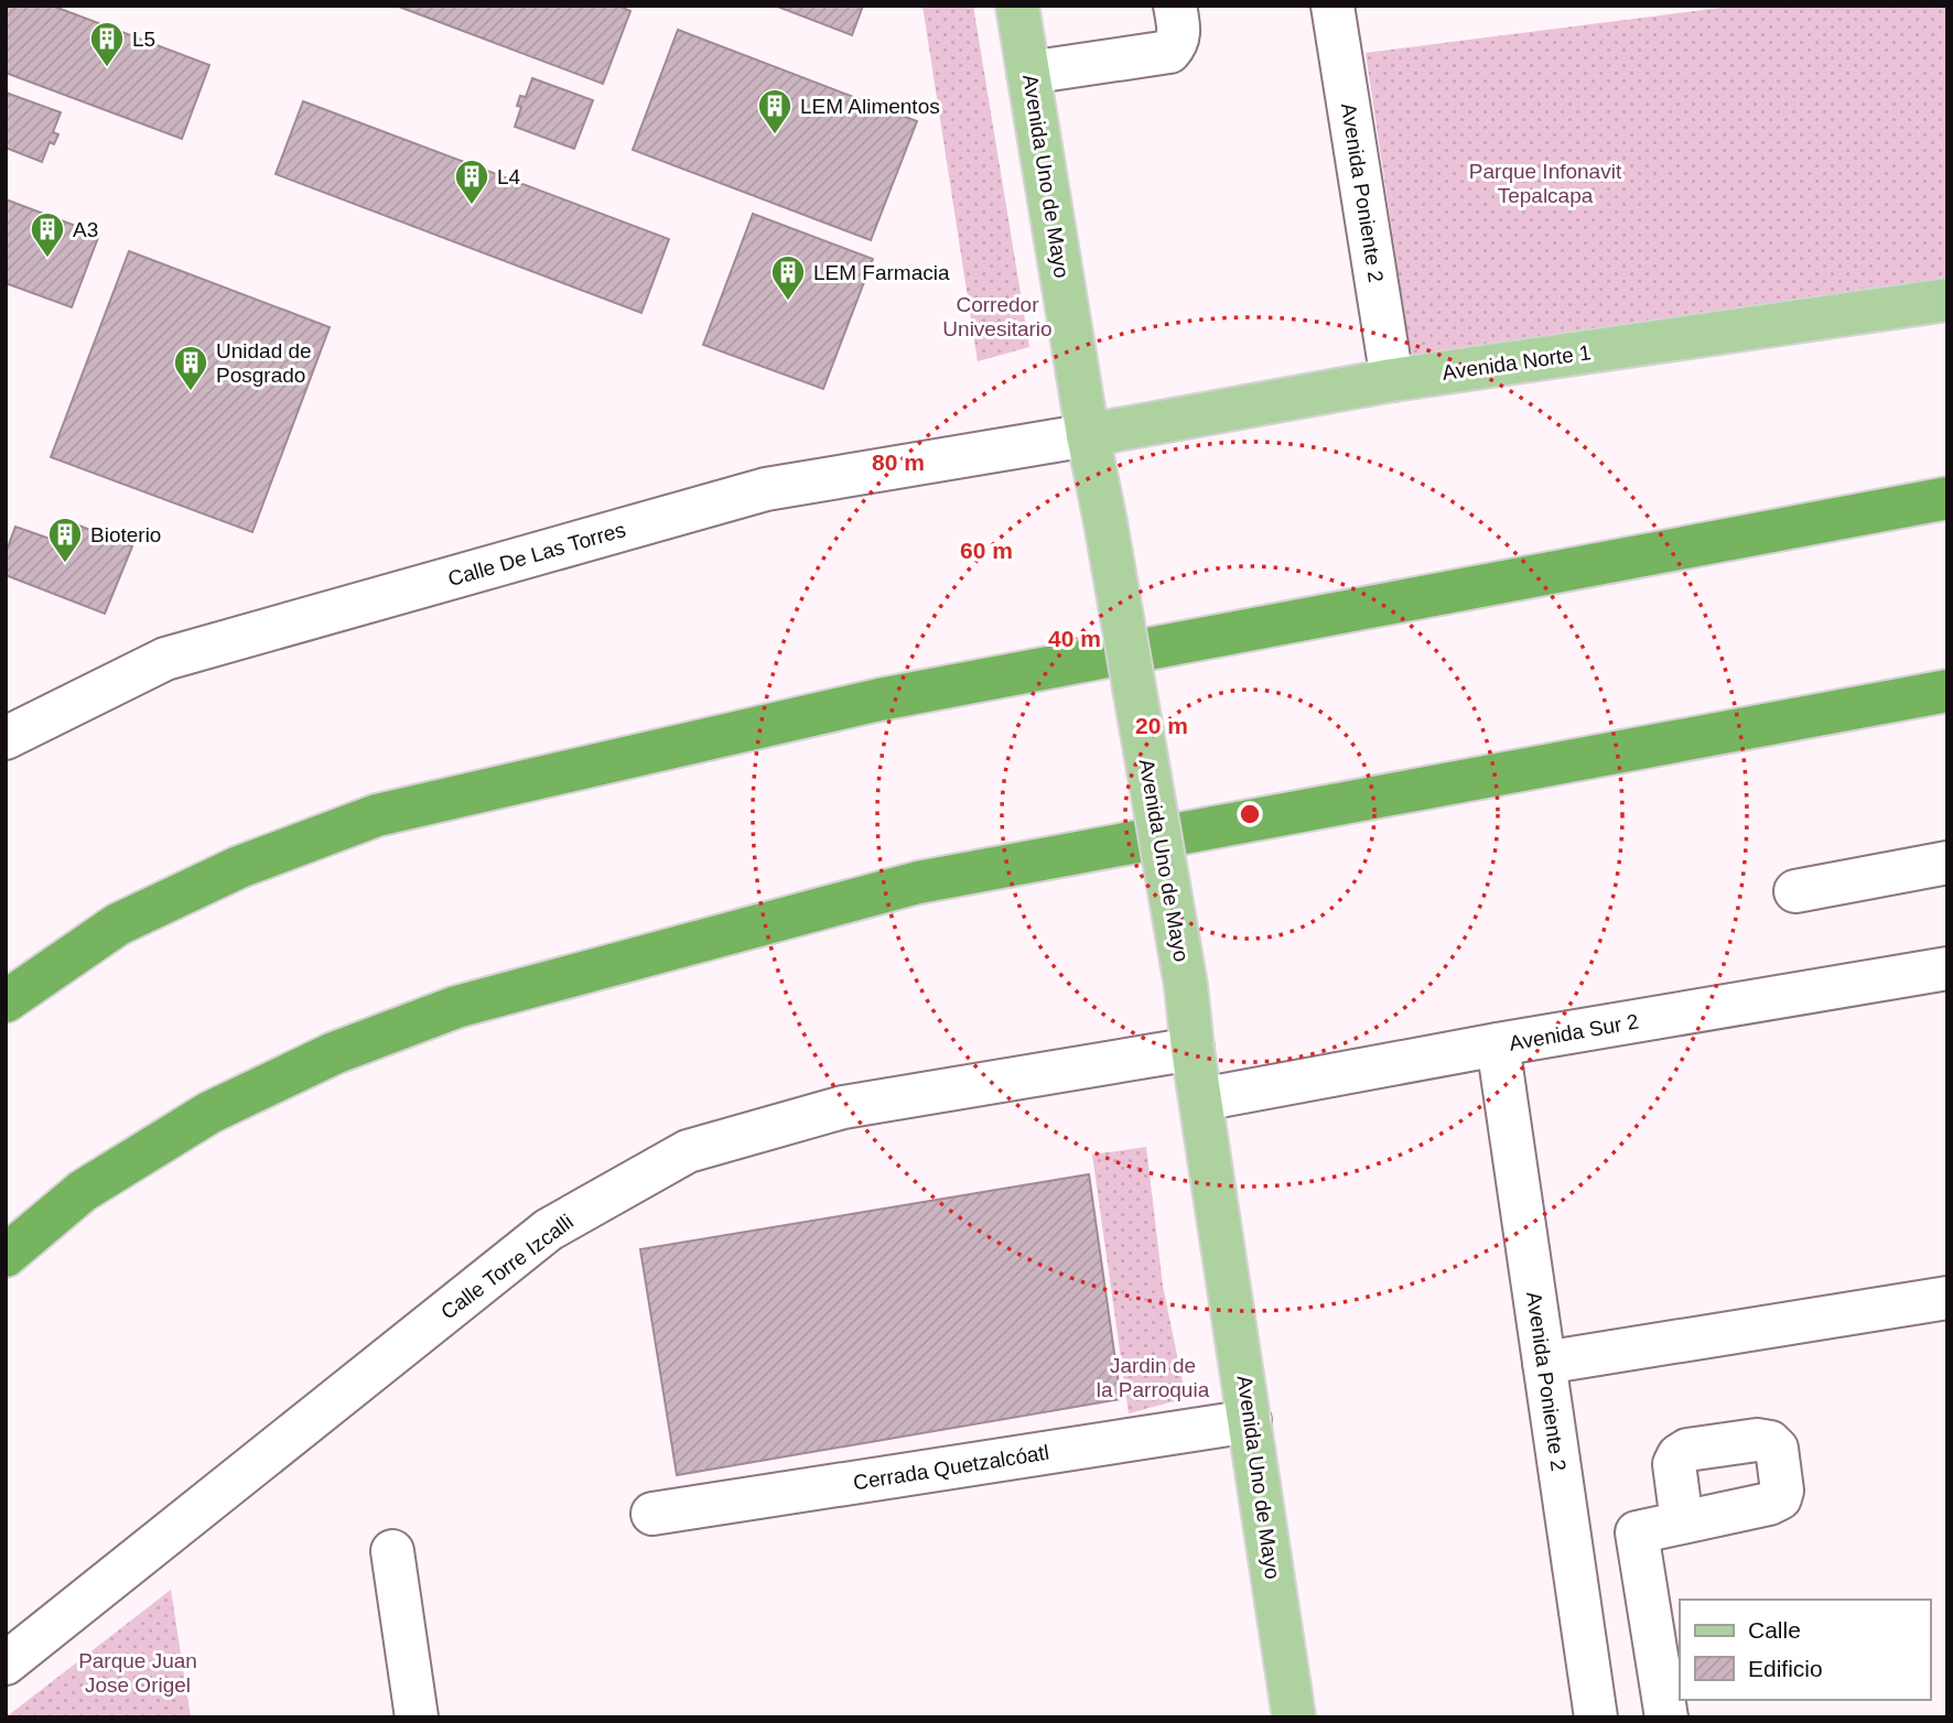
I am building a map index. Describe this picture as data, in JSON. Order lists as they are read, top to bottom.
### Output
{
  "streets": {
    "main road": ["Avenida Uno de Mayo", "Avenida Norte 1"],
    "street": [
      "Avenida Poniente 2",
      "Calle De Las Torres",
      "Avenida Sur 2",
      "Calle Torre Izcalli",
      "Cerrada Quetzalcóatl"
    ]
  },
  "crossings": [
    ["Avenida Uno de Mayo", "Avenida Norte 1"],
    ["Avenida Uno de Mayo", "Calle De Las Torres"],
    ["Avenida Uno de Mayo", "Avenida Sur 2"],
    ["Avenida Uno de Mayo", "Calle Torre Izcalli"],
    ["Avenida Uno de Mayo", "Cerrada Quetzalcóatl"],
    ["Avenida Poniente 2", "Avenida Norte 1"],
    ["Avenida Poniente 2", "Avenida Sur 2"],
    ["Avenida Norte 1", "Calle De Las Torres"]
  ],
  "parks": [
    "Parque Infonavit Tepalcapa",
    "Corredor Univesitario",
    "Jardin de la Parroquia",
    "Parque Juan Jose Origel"
  ],
  "places": {
    "building": [
      "L5",
      "LEM Alimentos",
      "L4",
      "A3",
      "LEM Farmacia",
      "Unidad de Posgrado",
      "Bioterio"
    ]
  },
  "legend": ["Calle", "Edificio"],
  "rings": [
    "80 m",
    "60 m",
    "40 m",
    "20 m"
  ]
}
